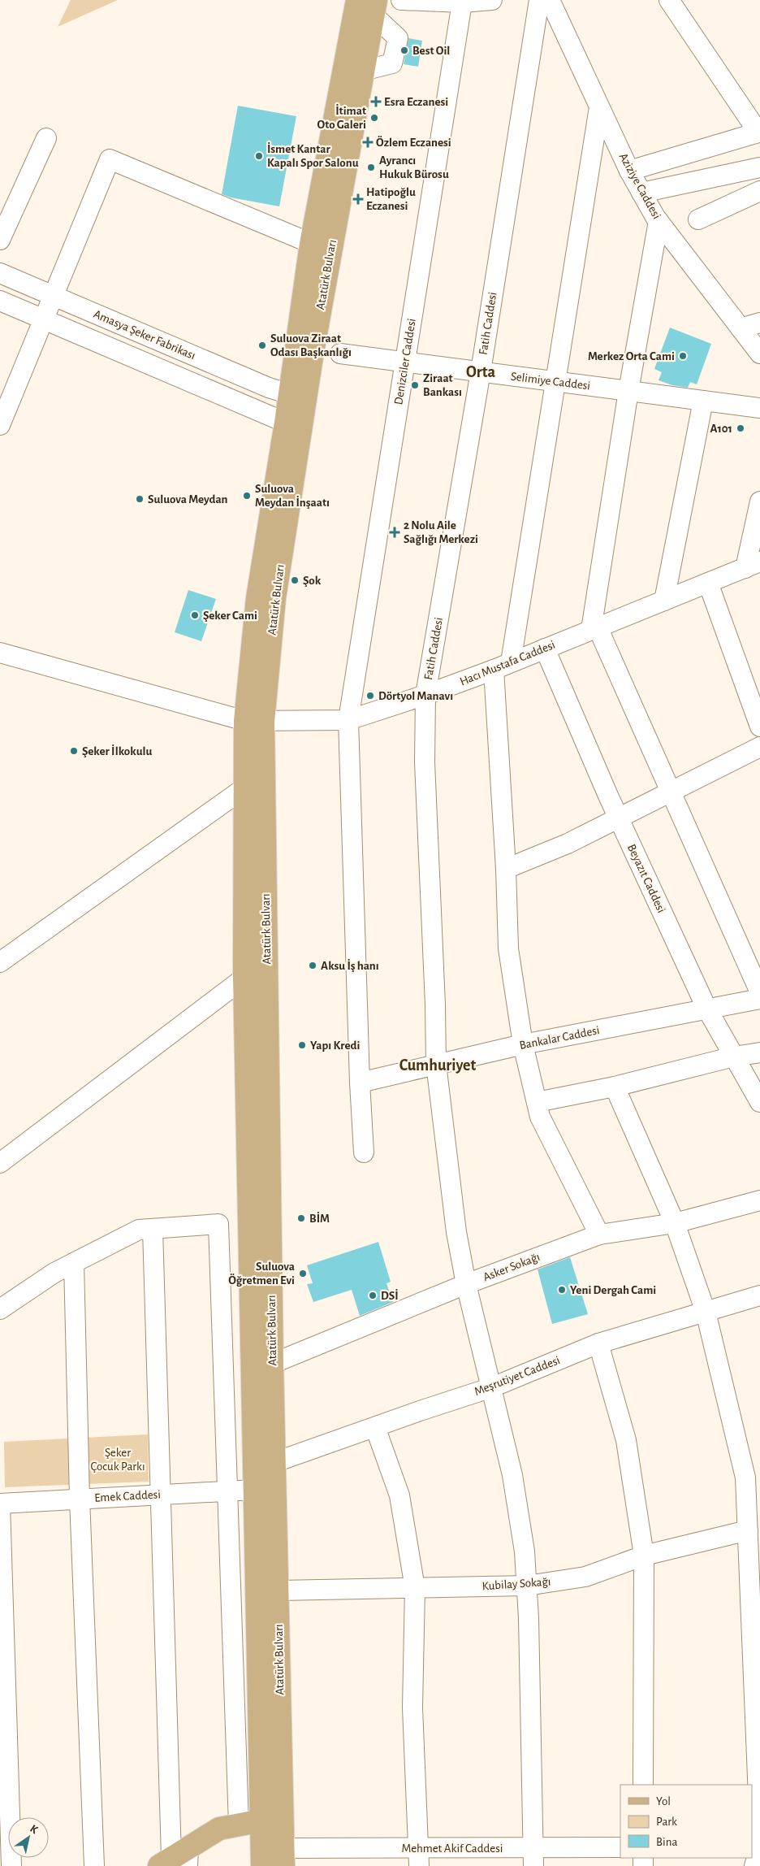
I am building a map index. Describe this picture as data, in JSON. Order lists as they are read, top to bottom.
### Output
{
  "streets": {
    "main road": ["Atatürk Bulvarı"],
    "street": [
      "Aziziye Caddesi",
      "Fatih Caddesi",
      "Amasya Şeker Fabrikası",
      "Denizciler Caddesi",
      "Selimiye Caddesi",
      "Hacı Mustafa Caddesi",
      "Beyazıt Caddesi",
      "Bankalar Caddesi",
      "Asker Sokağı",
      "Meşrutiyet Caddesi",
      "Emek Caddesi",
      "Kubilay Sokağı",
      "Mehmet Akif Caddesi"
    ]
  },
  "crossings": [
    ["Atatürk Bulvarı", "Amasya Şeker Fabrikası"],
    ["Atatürk Bulvarı", "Hacı Mustafa Caddesi"],
    ["Atatürk Bulvarı", "Asker Sokağı"],
    ["Atatürk Bulvarı", "Meşrutiyet Caddesi"],
    ["Atatürk Bulvarı", "Emek Caddesi"],
    ["Atatürk Bulvarı", "Kubilay Sokağı"],
    ["Atatürk Bulvarı", "Mehmet Akif Caddesi"],
    ["Fatih Caddesi", "Selimiye Caddesi"],
    ["Fatih Caddesi", "Hacı Mustafa Caddesi"],
    ["Fatih Caddesi", "Bankalar Caddesi"],
    ["Fatih Caddesi", "Asker Sokağı"],
    ["Fatih Caddesi", "Meşrutiyet Caddesi"],
    ["Fatih Caddesi", "Kubilay Sokağı"],
    ["Fatih Caddesi", "Mehmet Akif Caddesi"],
    ["Denizciler Caddesi", "Selimiye Caddesi"],
    ["Denizciler Caddesi", "Hacı Mustafa Caddesi"],
    ["Denizciler Caddesi", "Bankalar Caddesi"],
    ["Hacı Mustafa Caddesi", "Beyazıt Caddesi"],
    ["Beyazıt Caddesi", "Bankalar Caddesi"]
  ],
  "districts": ["Orta", "Cumhuriyet"],
  "parks": ["Şeker Çocuk Parkı"],
  "places": {
    "other": [
      "Best Oil",
      "İtimat Oto Galeri",
      "İsmet Kantar Kapalı Spor Salonu",
      "Ayrancı Hukuk Bürosu",
      "Suluova Ziraat Odası Başkanlığı",
      "Merkez Orta Cami",
      "Ziraat Bankası",
      "A101",
      "Suluova Meydan İnşaatı",
      "Suluova Meydan",
      "Şok",
      "Şeker Cami",
      "Dörtyol Manavı",
      "Şeker İlkokulu",
      "Aksu İş hanı",
      "Yapı Kredi",
      "BİM",
      "Suluova Öğretmen Evi",
      "Yeni Dergah Cami",
      "DSİ"
    ],
    "health": [
      "Esra Eczanesi",
      "Özlem Eczanesi",
      "Hatipoğlu Eczanesi",
      "2 Nolu Aile Sağlığı Merkezi"
    ]
  },
  "legend": ["Yol", "Park", "Bina"],
  "north": "top right"
}
